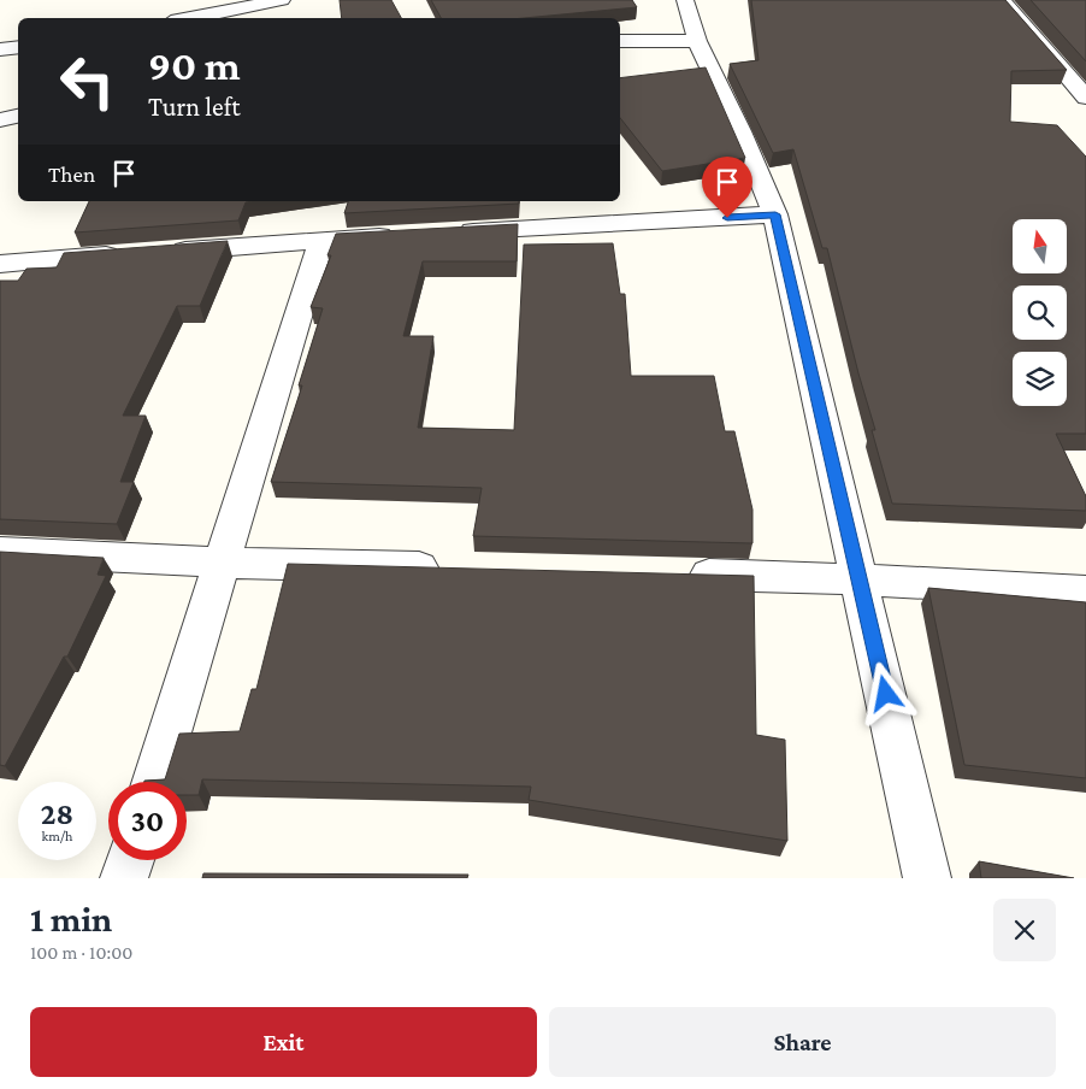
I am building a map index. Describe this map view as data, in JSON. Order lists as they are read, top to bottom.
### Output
{
  "north": "top",
  "page": {
    "turn": ["90 m", "Turn left"],
    "then": "Then",
    "speed": "28 km/h",
    "limit": "30",
    "heading": ["1 min", "100 m · 10:00"],
    "buttons": ["Exit", "Share"]
  }
}
